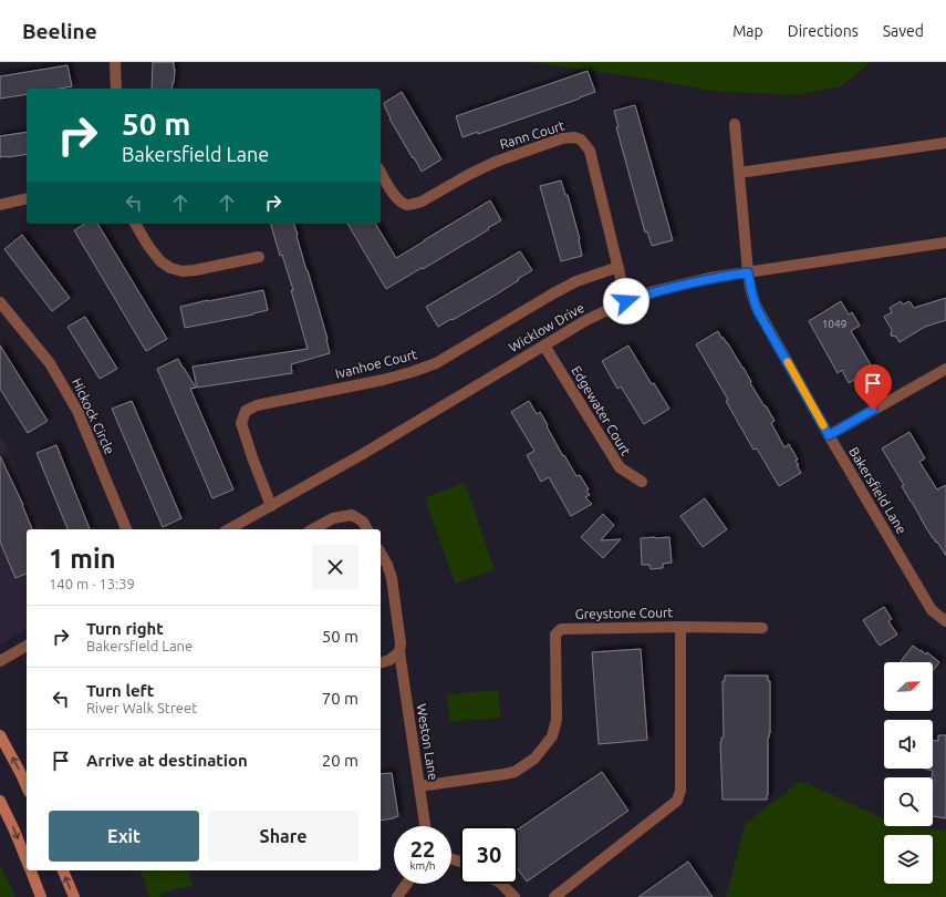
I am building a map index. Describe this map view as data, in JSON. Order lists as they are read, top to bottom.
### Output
{
  "streets": {
    "street": [
      "Rann Court",
      "Wicklow Drive",
      "Ivanhoe Court",
      "Edgewater Court",
      "Hickock Circle",
      "Bakersfield Lane",
      "Greystone Court",
      "Weston Lane"
    ]
  },
  "crossings": [
    ["Rann Court", "Wicklow Drive"],
    ["Rann Court", "Ivanhoe Court"],
    ["Wicklow Drive", "Ivanhoe Court"],
    ["Wicklow Drive", "Edgewater Court"],
    ["Wicklow Drive", "Bakersfield Lane"],
    ["Greystone Court", "Weston Lane"]
  ],
  "house_numbers": ["1049"],
  "north": "top right",
  "page": {
    "header": "Beeline",
    "nav": ["Map", "Directions", "Saved"],
    "turn": ["50 m", "Bakersfield Lane"],
    "heading": ["1 min", "140 m · 13:39"],
    "list": [
      {
        "name": "Turn right",
        "note": "Bakersfield Lane",
        "value": "50 m"
      },
      {
        "name": "Turn left",
        "note": "River Walk Street",
        "value": "70 m"
      },
      {
        "name": "Arrive at destination",
        "value": "20 m"
      }
    ],
    "buttons": ["Exit", "Share"],
    "speed": "22 km/h",
    "limit": "30"
  }
}
